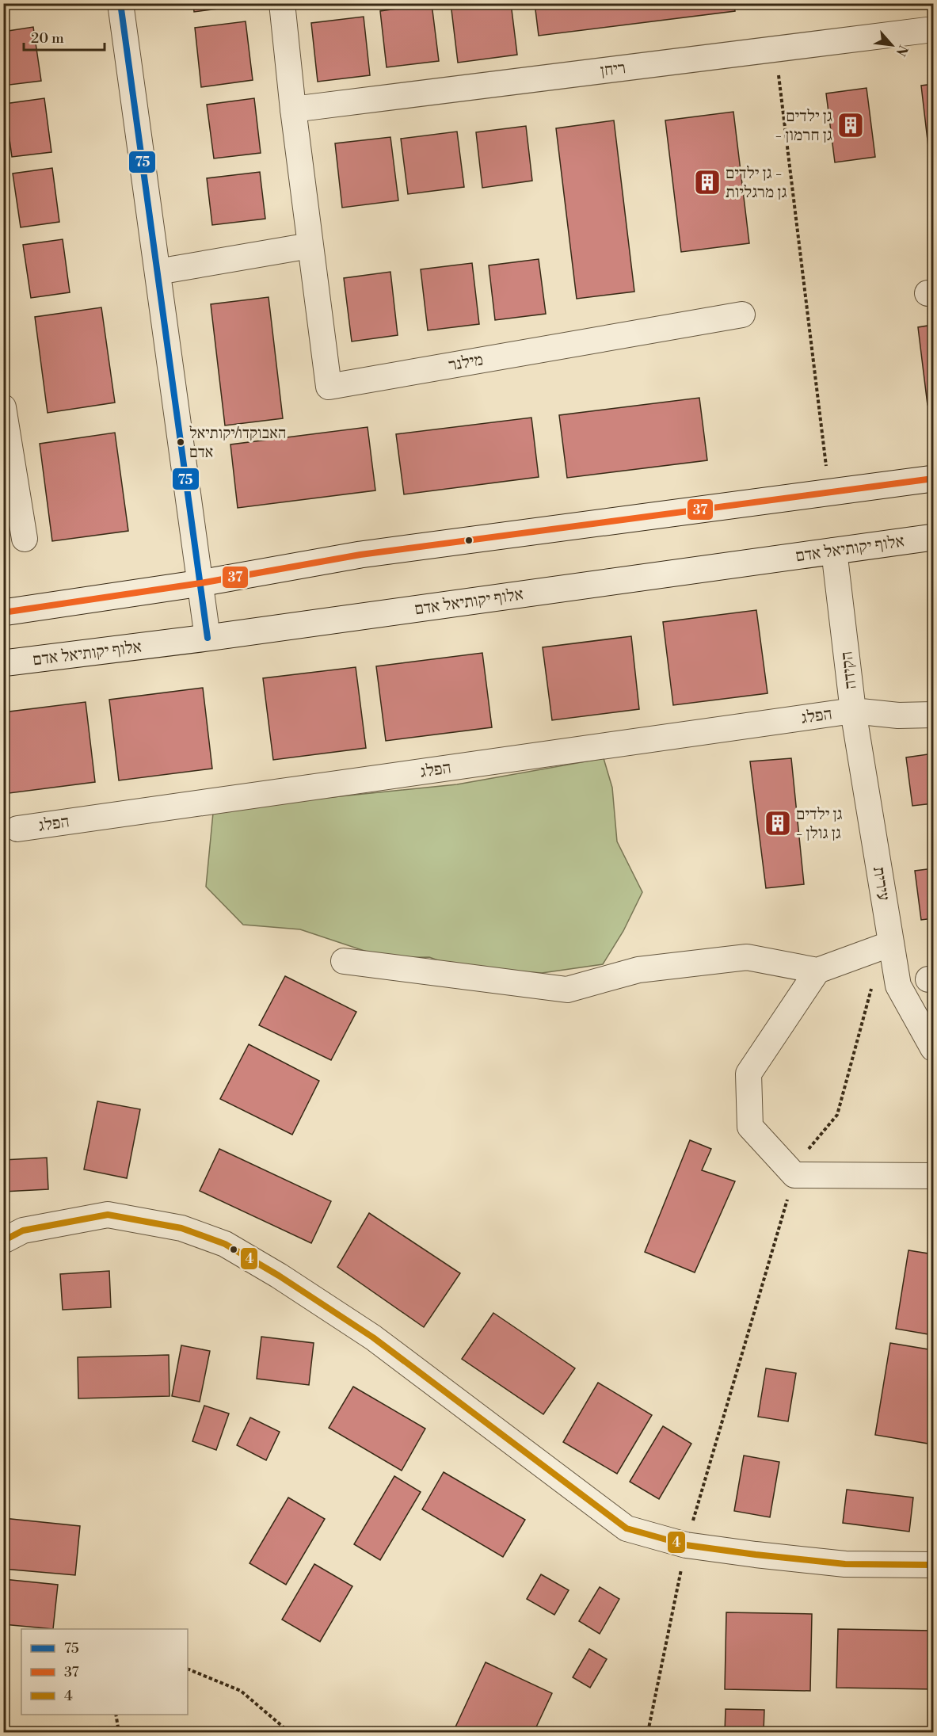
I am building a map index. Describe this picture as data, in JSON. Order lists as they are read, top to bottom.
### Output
{
  "streets": {
    "street": [
      "ריחן",
      "מילנר",
      "אלוף יקותיאל אדם",
      "הקידה",
      "הפלג",
      "עירית"
    ]
  },
  "crossings": [
    ["ריחן", "מילנר"],
    ["אלוף יקותיאל אדם", "הקידה"],
    ["הקידה", "הפלג"],
    ["הקידה", "עירית"],
    ["הפלג", "עירית"]
  ],
  "places": {
    "building": ["גן ילדים - גן חרמון", "גן ילדים - גן מרגליות", "גן ילדים - גן גולן"],
    "other": ["האבוקדו/יקותיאל אדם"]
  },
  "lines": ["transit line 75", "transit line 37", "transit line 4"],
  "legend": ["75", "37", "4"],
  "scale_bar": "20 m",
  "north": "bottom right"
}
